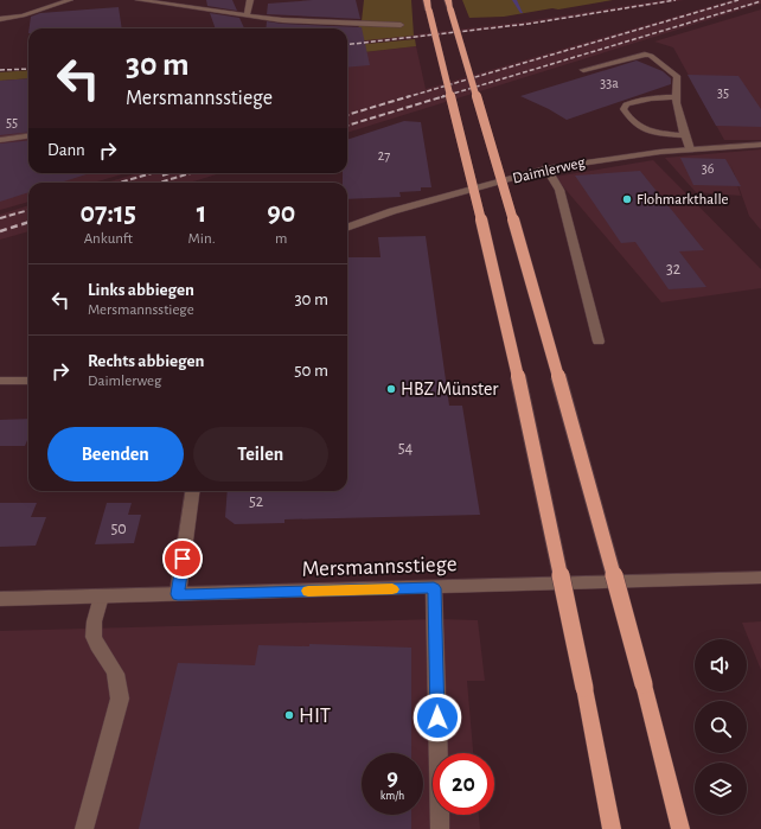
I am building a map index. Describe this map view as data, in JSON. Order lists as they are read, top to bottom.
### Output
{
  "streets": {
    "street": ["Daimlerweg", "Mersmannsstiege"]
  },
  "places": ["Flohmarkthalle", "HBZ Münster", "HIT"],
  "house_numbers": [
    "33a",
    "35",
    "55",
    "27",
    "36",
    "32",
    "54",
    "52",
    "50"
  ],
  "page": {
    "turn": ["30 m", "Mersmannsstiege"],
    "then": "Dann",
    "eta": [
      "07:15",
      "Ankunft",
      "1",
      "Min.",
      "90",
      "m"
    ],
    "list": [
      {
        "name": "Links abbiegen",
        "note": "Mersmannsstiege",
        "value": "30 m"
      },
      {
        "name": "Rechts abbiegen",
        "note": "Daimlerweg",
        "value": "50 m"
      }
    ],
    "buttons": ["Beenden", "Teilen"],
    "speed": "9 km/h",
    "limit": "20"
  }
}
